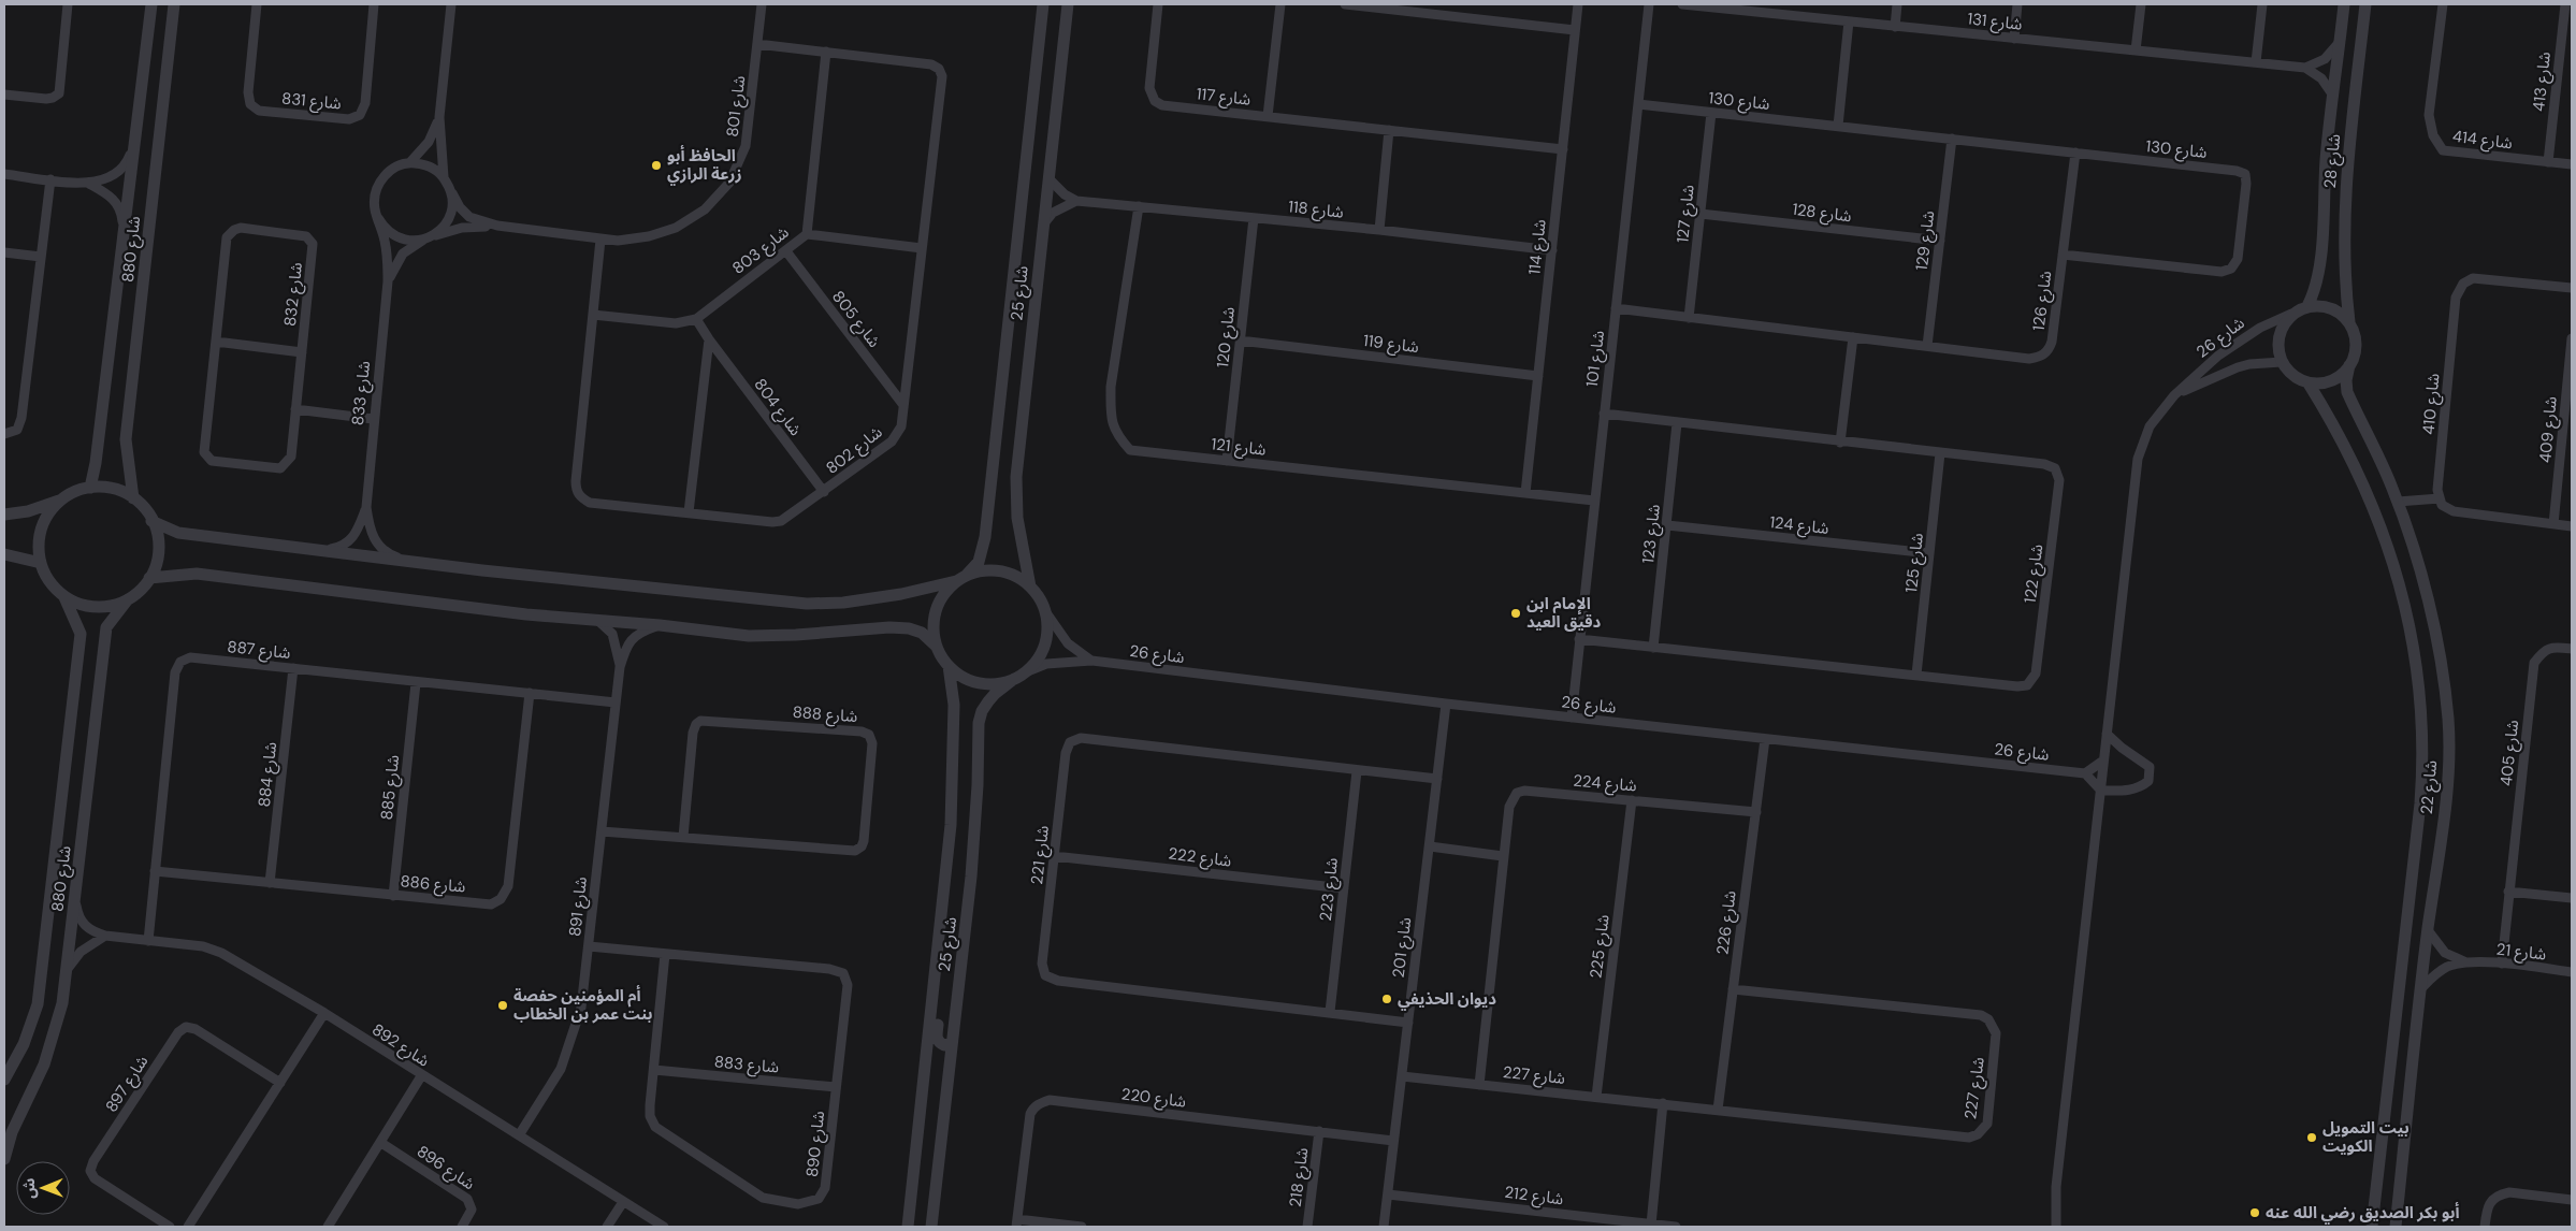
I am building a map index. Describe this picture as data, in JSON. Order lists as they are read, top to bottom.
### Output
{
  "streets": {
    "street": [
      "شارع 131",
      "شارع 413",
      "شارع 117",
      "شارع 831",
      "شارع 130",
      "شارع 801",
      "شارع 414",
      "شارع 28",
      "شارع 118",
      "شارع 128",
      "شارع 127",
      "شارع 129",
      "شارع 114",
      "شارع 880",
      "شارع 803",
      "شارع 25",
      "شارع 832",
      "شارع 126",
      "شارع 805",
      "شارع 120",
      "شارع 26",
      "شارع 119",
      "شارع 101",
      "شارع 833",
      "شارع 410",
      "شارع 804",
      "شارع 409",
      "شارع 121",
      "شارع 802",
      "شارع 124",
      "شارع 123",
      "شارع 125",
      "شارع 122",
      "شارع 887",
      "شارع 888",
      "شارع 405",
      "شارع 884",
      "شارع 224",
      "شارع 885",
      "شارع 22",
      "شارع 221",
      "شارع 222",
      "شارع 886",
      "شارع 223",
      "شارع 891",
      "شارع 226",
      "شارع 225",
      "شارع 201",
      "شارع 21",
      "شارع 892",
      "شارع 883",
      "شارع 227",
      "شارع 897",
      "شارع 220",
      "شارع 890",
      "شارع 896",
      "شارع 218",
      "شارع 212"
    ]
  },
  "crossings": [
    ["شارع 413", "شارع 414"],
    ["شارع 117", "شارع 114"],
    ["شارع 130", "شارع 127"],
    ["شارع 130", "شارع 129"],
    ["شارع 130", "شارع 126"],
    ["شارع 130", "شارع 101"],
    ["شارع 801", "شارع 833"],
    ["شارع 801", "شارع 802"],
    ["شارع 28", "شارع 26"],
    ["شارع 28", "شارع 22"],
    ["شارع 118", "شارع 114"],
    ["شارع 118", "شارع 120"],
    ["شارع 118", "شارع 121"],
    ["شارع 128", "شارع 127"],
    ["شارع 128", "شارع 129"],
    ["شارع 127", "شارع 126"],
    ["شارع 129", "شارع 126"],
    ["شارع 114", "شارع 119"],
    ["شارع 114", "شارع 121"],
    ["شارع 880", "شارع 892"],
    ["شارع 803", "شارع 805"],
    ["شارع 803", "شارع 804"],
    ["شارع 803", "شارع 802"],
    ["شارع 25", "شارع 26"],
    ["شارع 126", "شارع 101"],
    ["شارع 805", "شارع 802"],
    ["شارع 120", "شارع 119"],
    ["شارع 120", "شارع 121"],
    ["شارع 26", "شارع 101"],
    ["شارع 26", "شارع 22"],
    ["شارع 26", "شارع 226"],
    ["شارع 26", "شارع 201"],
    ["شارع 101", "شارع 121"],
    ["شارع 101", "شارع 122"],
    ["شارع 804", "شارع 802"],
    ["شارع 124", "شارع 123"],
    ["شارع 124", "شارع 125"],
    ["شارع 123", "شارع 122"],
    ["شارع 125", "شارع 122"],
    ["شارع 887", "شارع 884"],
    ["شارع 887", "شارع 885"],
    ["شارع 887", "شارع 886"],
    ["شارع 887", "شارع 891"],
    ["شارع 887", "شارع 892"],
    ["شارع 888", "شارع 891"],
    ["شارع 405", "شارع 21"],
    ["شارع 884", "شارع 886"],
    ["شارع 224", "شارع 226"],
    ["شارع 224", "شارع 225"],
    ["شارع 224", "شارع 227"],
    ["شارع 885", "شارع 886"],
    ["شارع 22", "شارع 21"],
    ["شارع 221", "شارع 222"],
    ["شارع 221", "شارع 223"],
    ["شارع 221", "شارع 201"],
    ["شارع 222", "شارع 223"],
    ["شارع 891", "شارع 892"],
    ["شارع 891", "شارع 890"],
    ["شارع 226", "شارع 227"],
    ["شارع 225", "شارع 227"],
    ["شارع 201", "شارع 227"],
    ["شارع 201", "شارع 220"],
    ["شارع 201", "شارع 212"],
    ["شارع 883", "شارع 890"],
    ["شارع 220", "شارع 218"]
  ],
  "places": [
    "الحافظ أبو زرعة الرازي",
    "الإمام ابن دقيق العيد",
    "ديوان الحذيفي",
    "أم المؤمنين حفصة بنت عمر بن الخطاب",
    "بيت التمويل الكويت",
    "أبو بكر الصديق رضي الله عنه"
  ],
  "north": "left"
}
